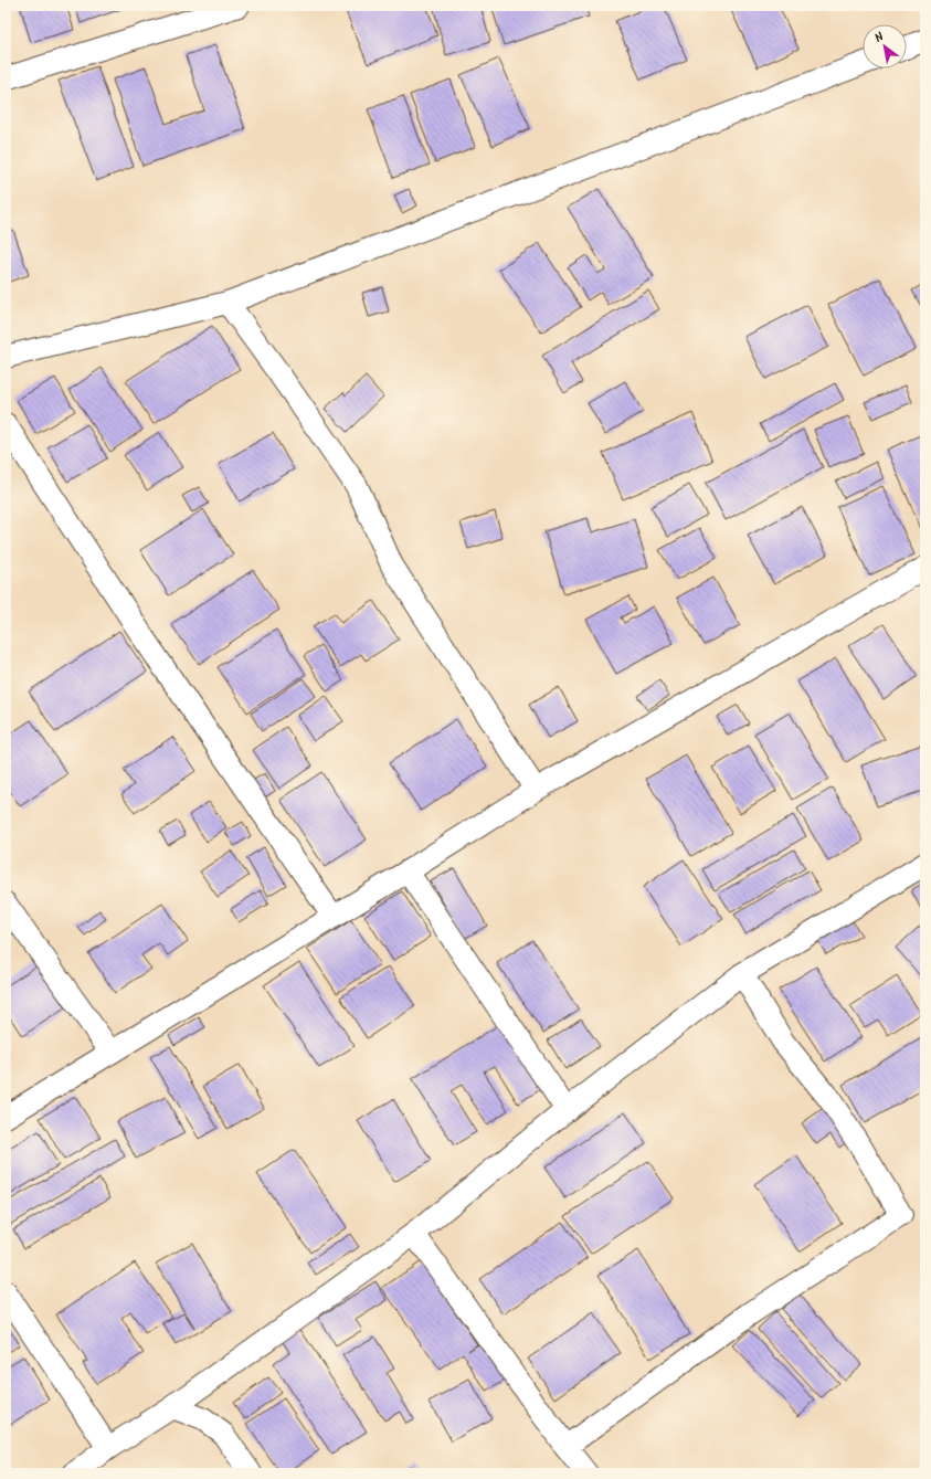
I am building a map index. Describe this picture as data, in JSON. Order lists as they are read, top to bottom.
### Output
{
  "north": "top left"
}
